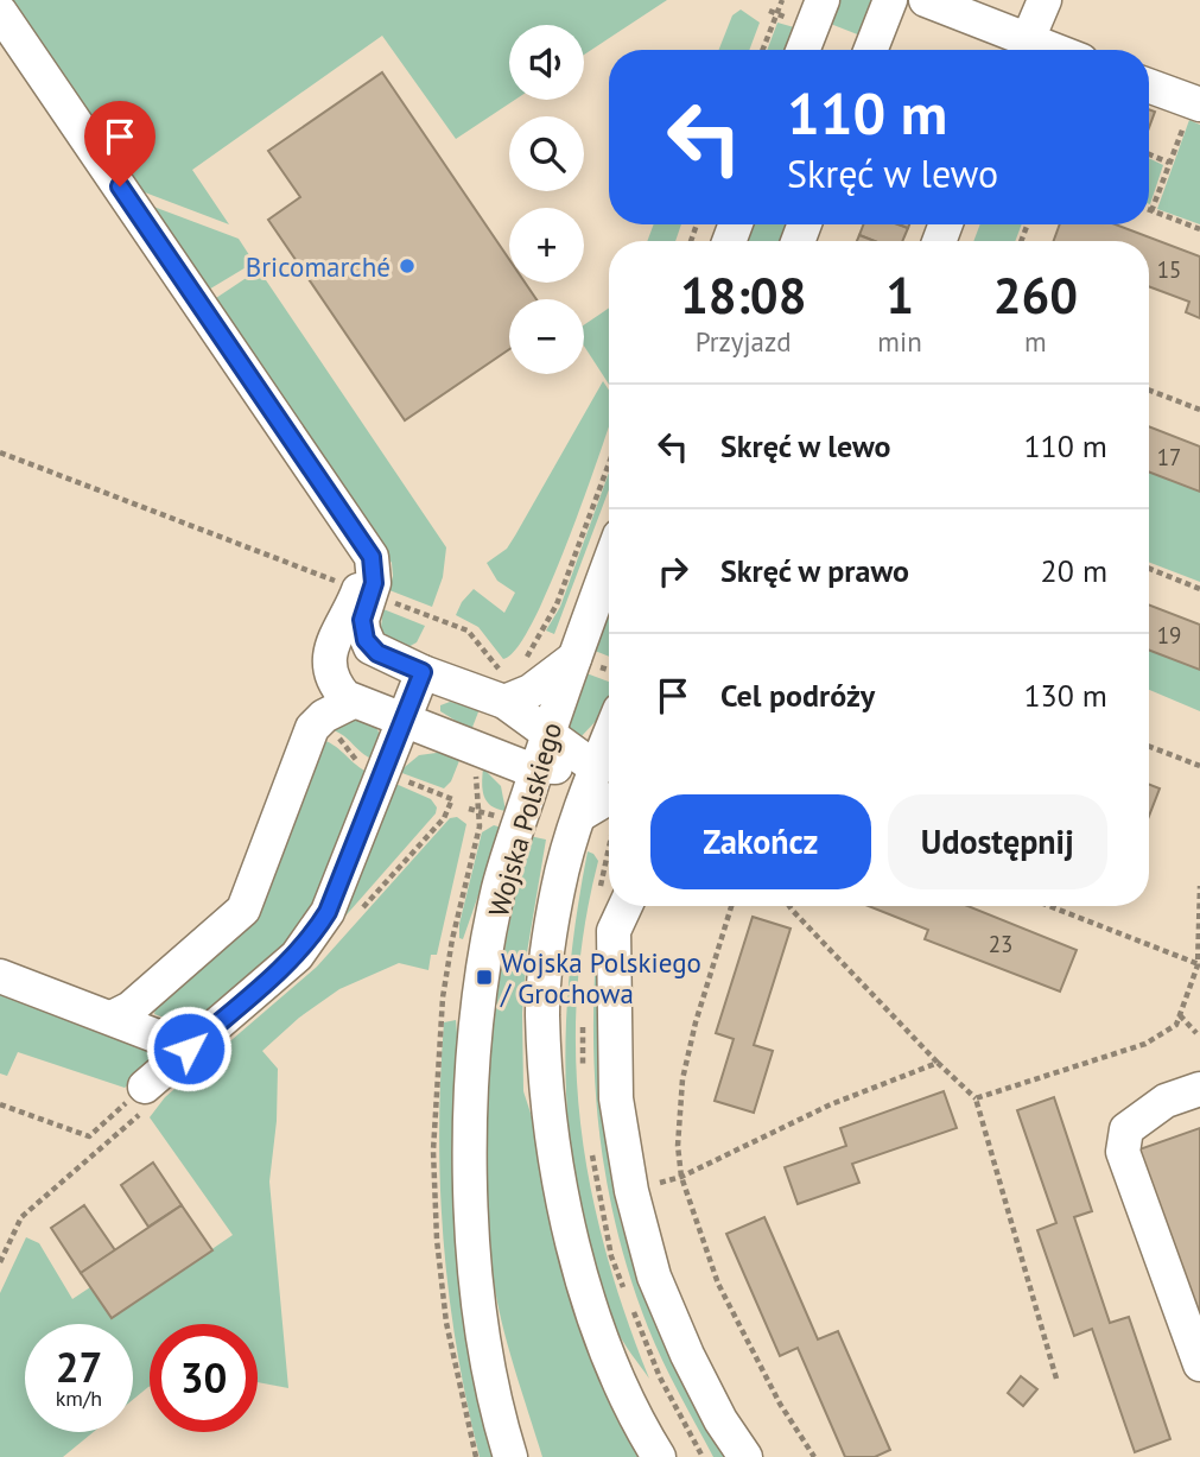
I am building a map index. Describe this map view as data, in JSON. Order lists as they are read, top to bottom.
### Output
{
  "streets": {
    "street": ["Wojska Polskiego"]
  },
  "places": {
    "other": ["Bricomarché"],
    "transit": ["Wojska Polskiego / Grochowa"]
  },
  "house_numbers": [
    "15",
    "17",
    "19",
    "23"
  ],
  "page": {
    "map_buttons": ["+", "−"],
    "turn": ["110 m", "Skręć w lewo"],
    "eta": [
      "18:08",
      "Przyjazd",
      "1",
      "min",
      "260",
      "m"
    ],
    "list": [
      {
        "name": "Skręć w lewo",
        "value": "110 m"
      },
      {
        "name": "Skręć w prawo",
        "value": "20 m"
      },
      {
        "name": "Cel podróży",
        "value": "130 m"
      }
    ],
    "buttons": ["Zakończ", "Udostępnij"],
    "speed": "27 km/h",
    "limit": "30"
  }
}
